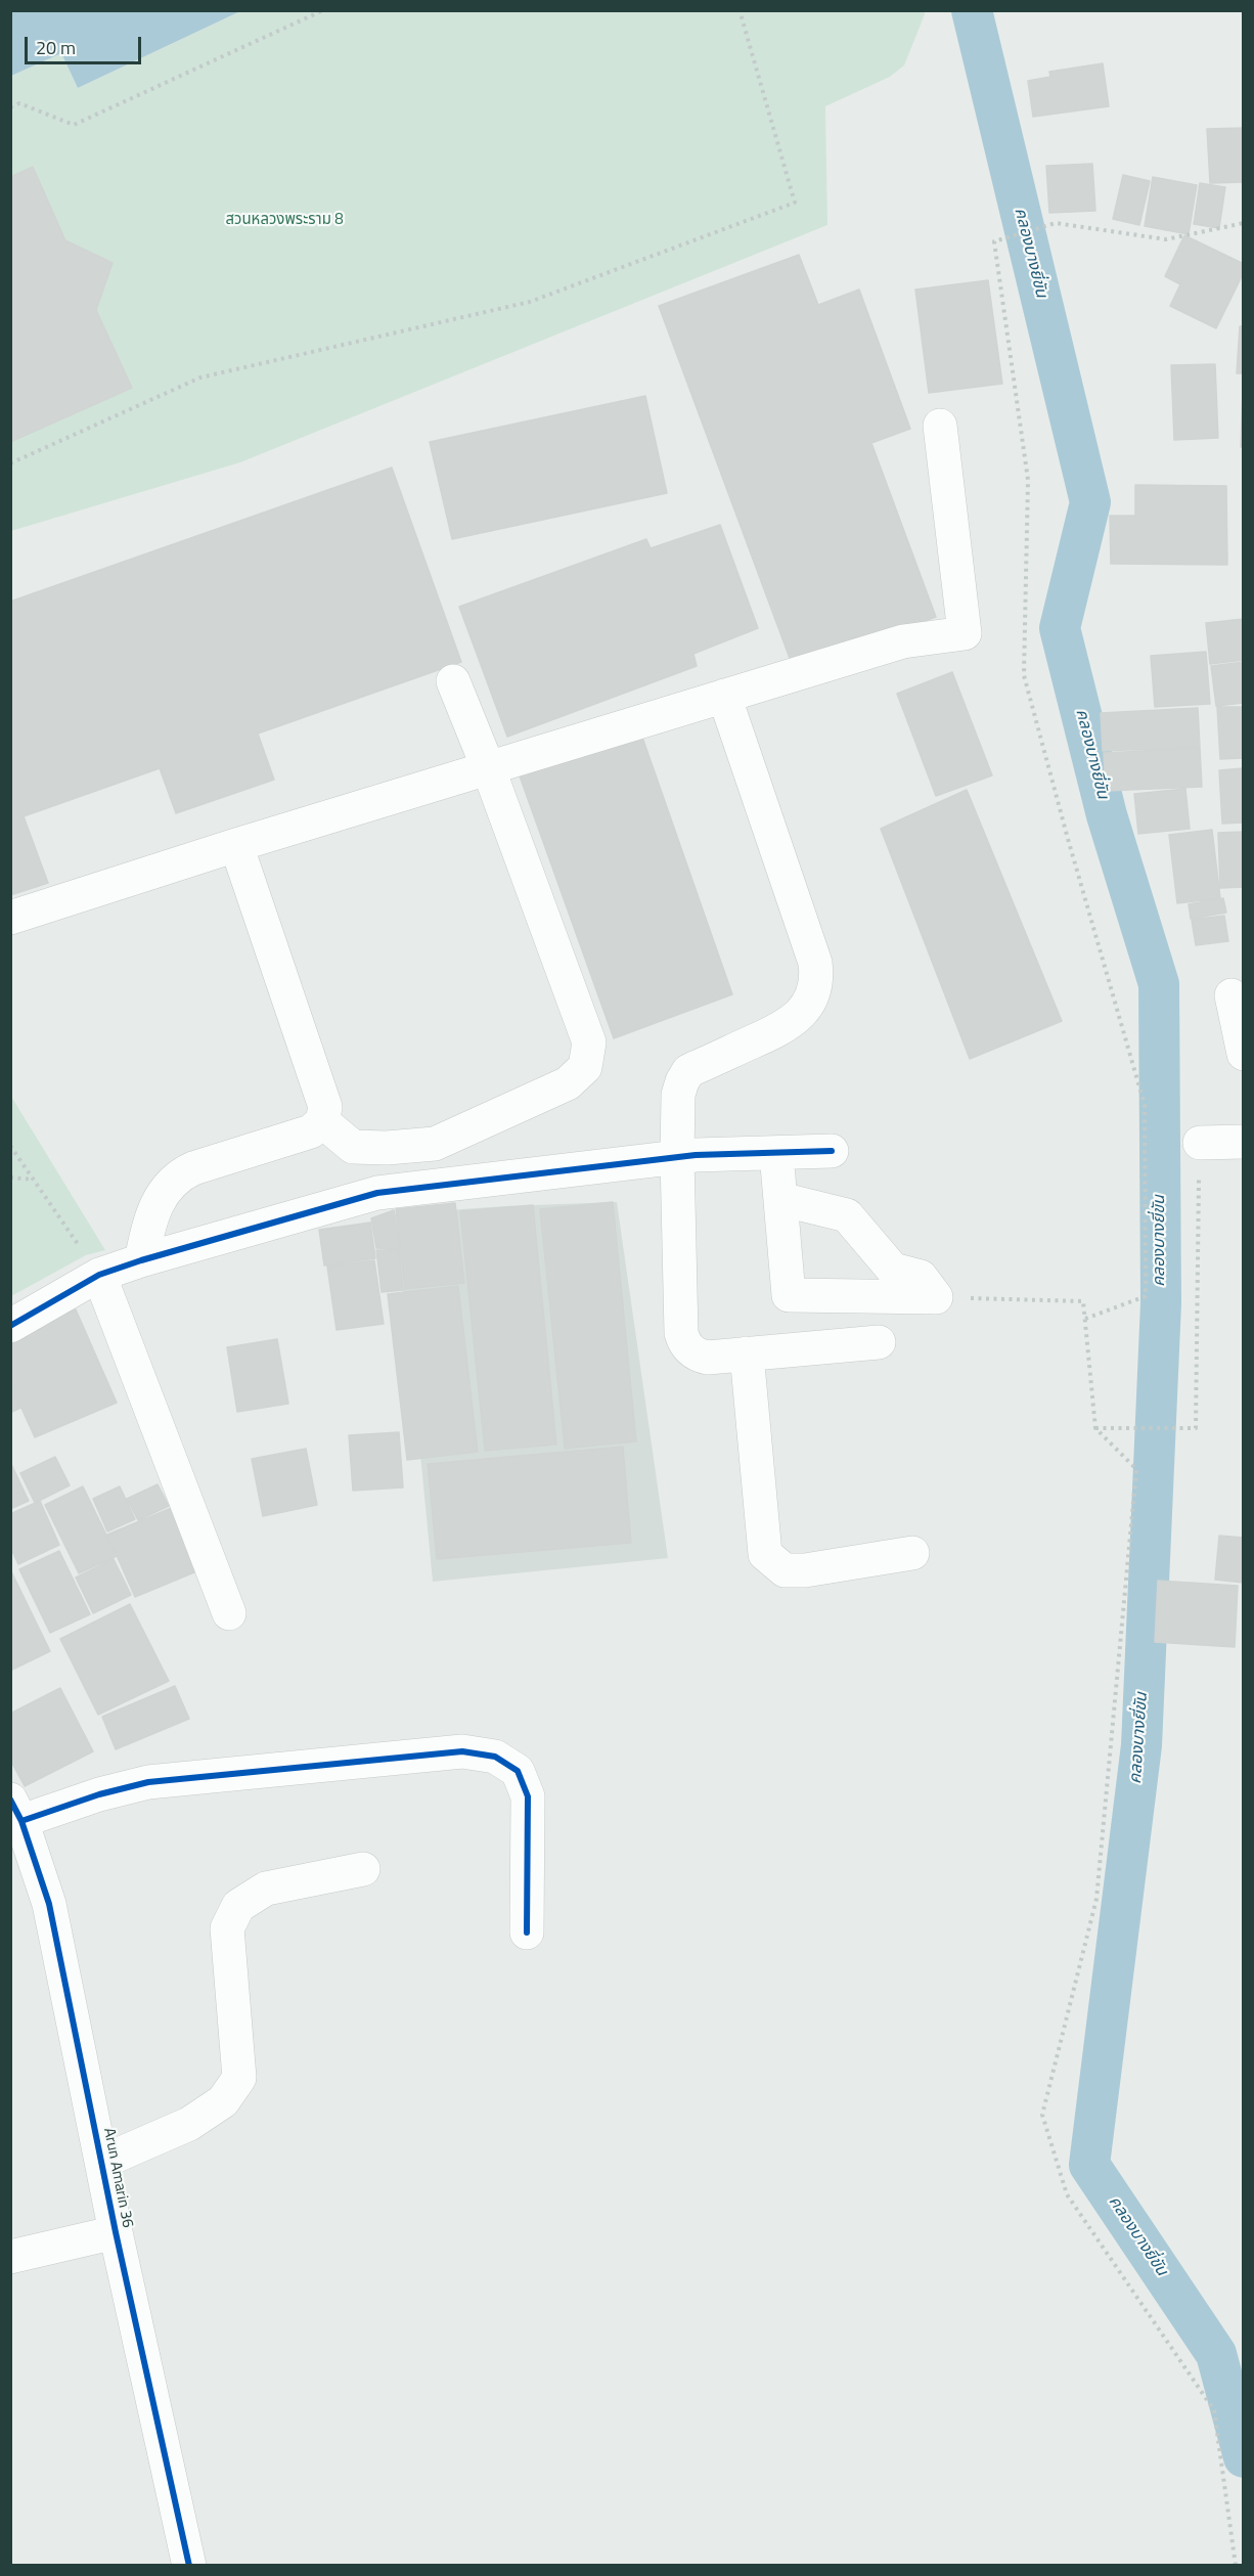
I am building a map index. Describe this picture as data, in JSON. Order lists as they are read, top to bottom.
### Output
{
  "streets": {
    "street": ["Arun Amarin 36"]
  },
  "water": ["คลองบางยี่ขัน"],
  "parks": ["สวนหลวงพระราม 8"],
  "scale_bar": "20 m"
}
